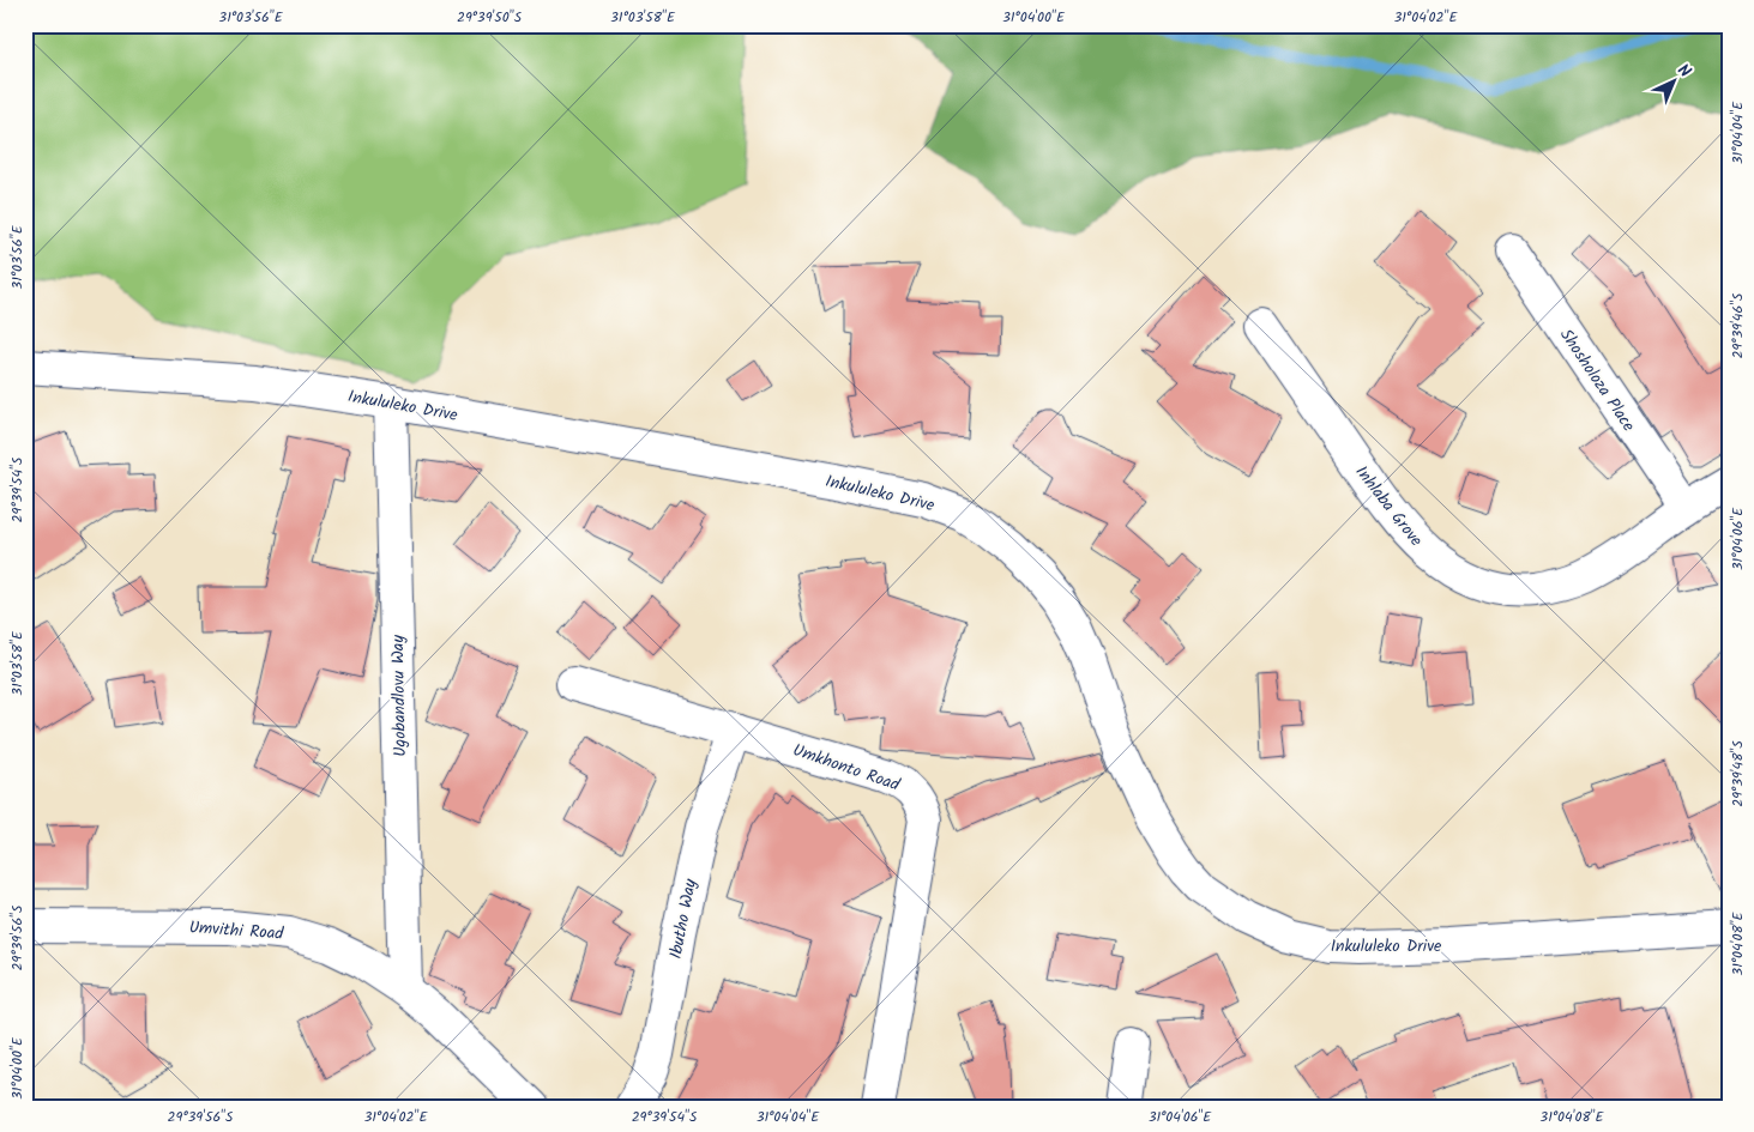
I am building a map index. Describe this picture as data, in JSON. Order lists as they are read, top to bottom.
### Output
{
  "streets": {
    "street": [
      "Shosholoza Place",
      "Inkululeko Drive",
      "Inhlaba Grove",
      "Ugobandlovu Way",
      "Umkhonto Road",
      "Ibutho Way",
      "Umvithi Road"
    ]
  },
  "crossings": [
    ["Shosholoza Place", "Inhlaba Grove"],
    ["Inkululeko Drive", "Ugobandlovu Way"],
    ["Ugobandlovu Way", "Umvithi Road"],
    ["Umkhonto Road", "Ibutho Way"]
  ],
  "north": "top right",
  "coordinates": [
    "31°03'56\"E",
    "29°39'50\"S",
    "31°03'58\"E",
    "31°04'00\"E",
    "31°04'02\"E",
    "31°04'04\"E",
    "29°39'46\"S",
    "29°39'54\"S",
    "31°04'06\"E",
    "29°39'48\"S",
    "29°39'56\"S",
    "31°04'08\"E"
  ]
}
